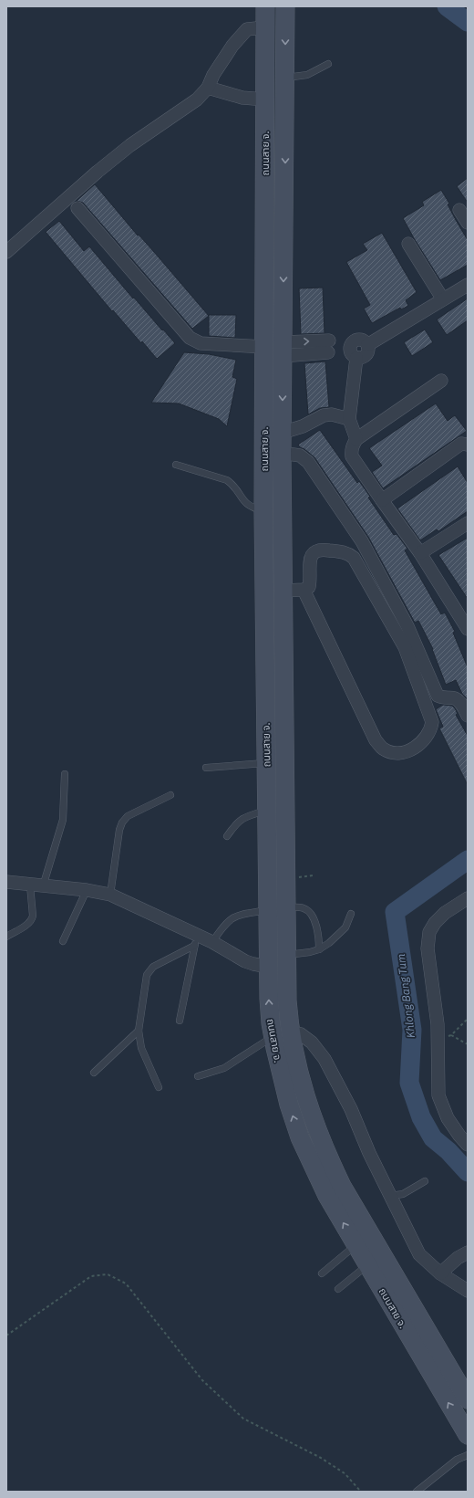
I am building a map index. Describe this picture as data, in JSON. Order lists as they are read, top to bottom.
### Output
{
  "streets": {
    "main road": ["ถนนสาย จ."]
  },
  "water": ["Khlong Bang Tum"]
}
